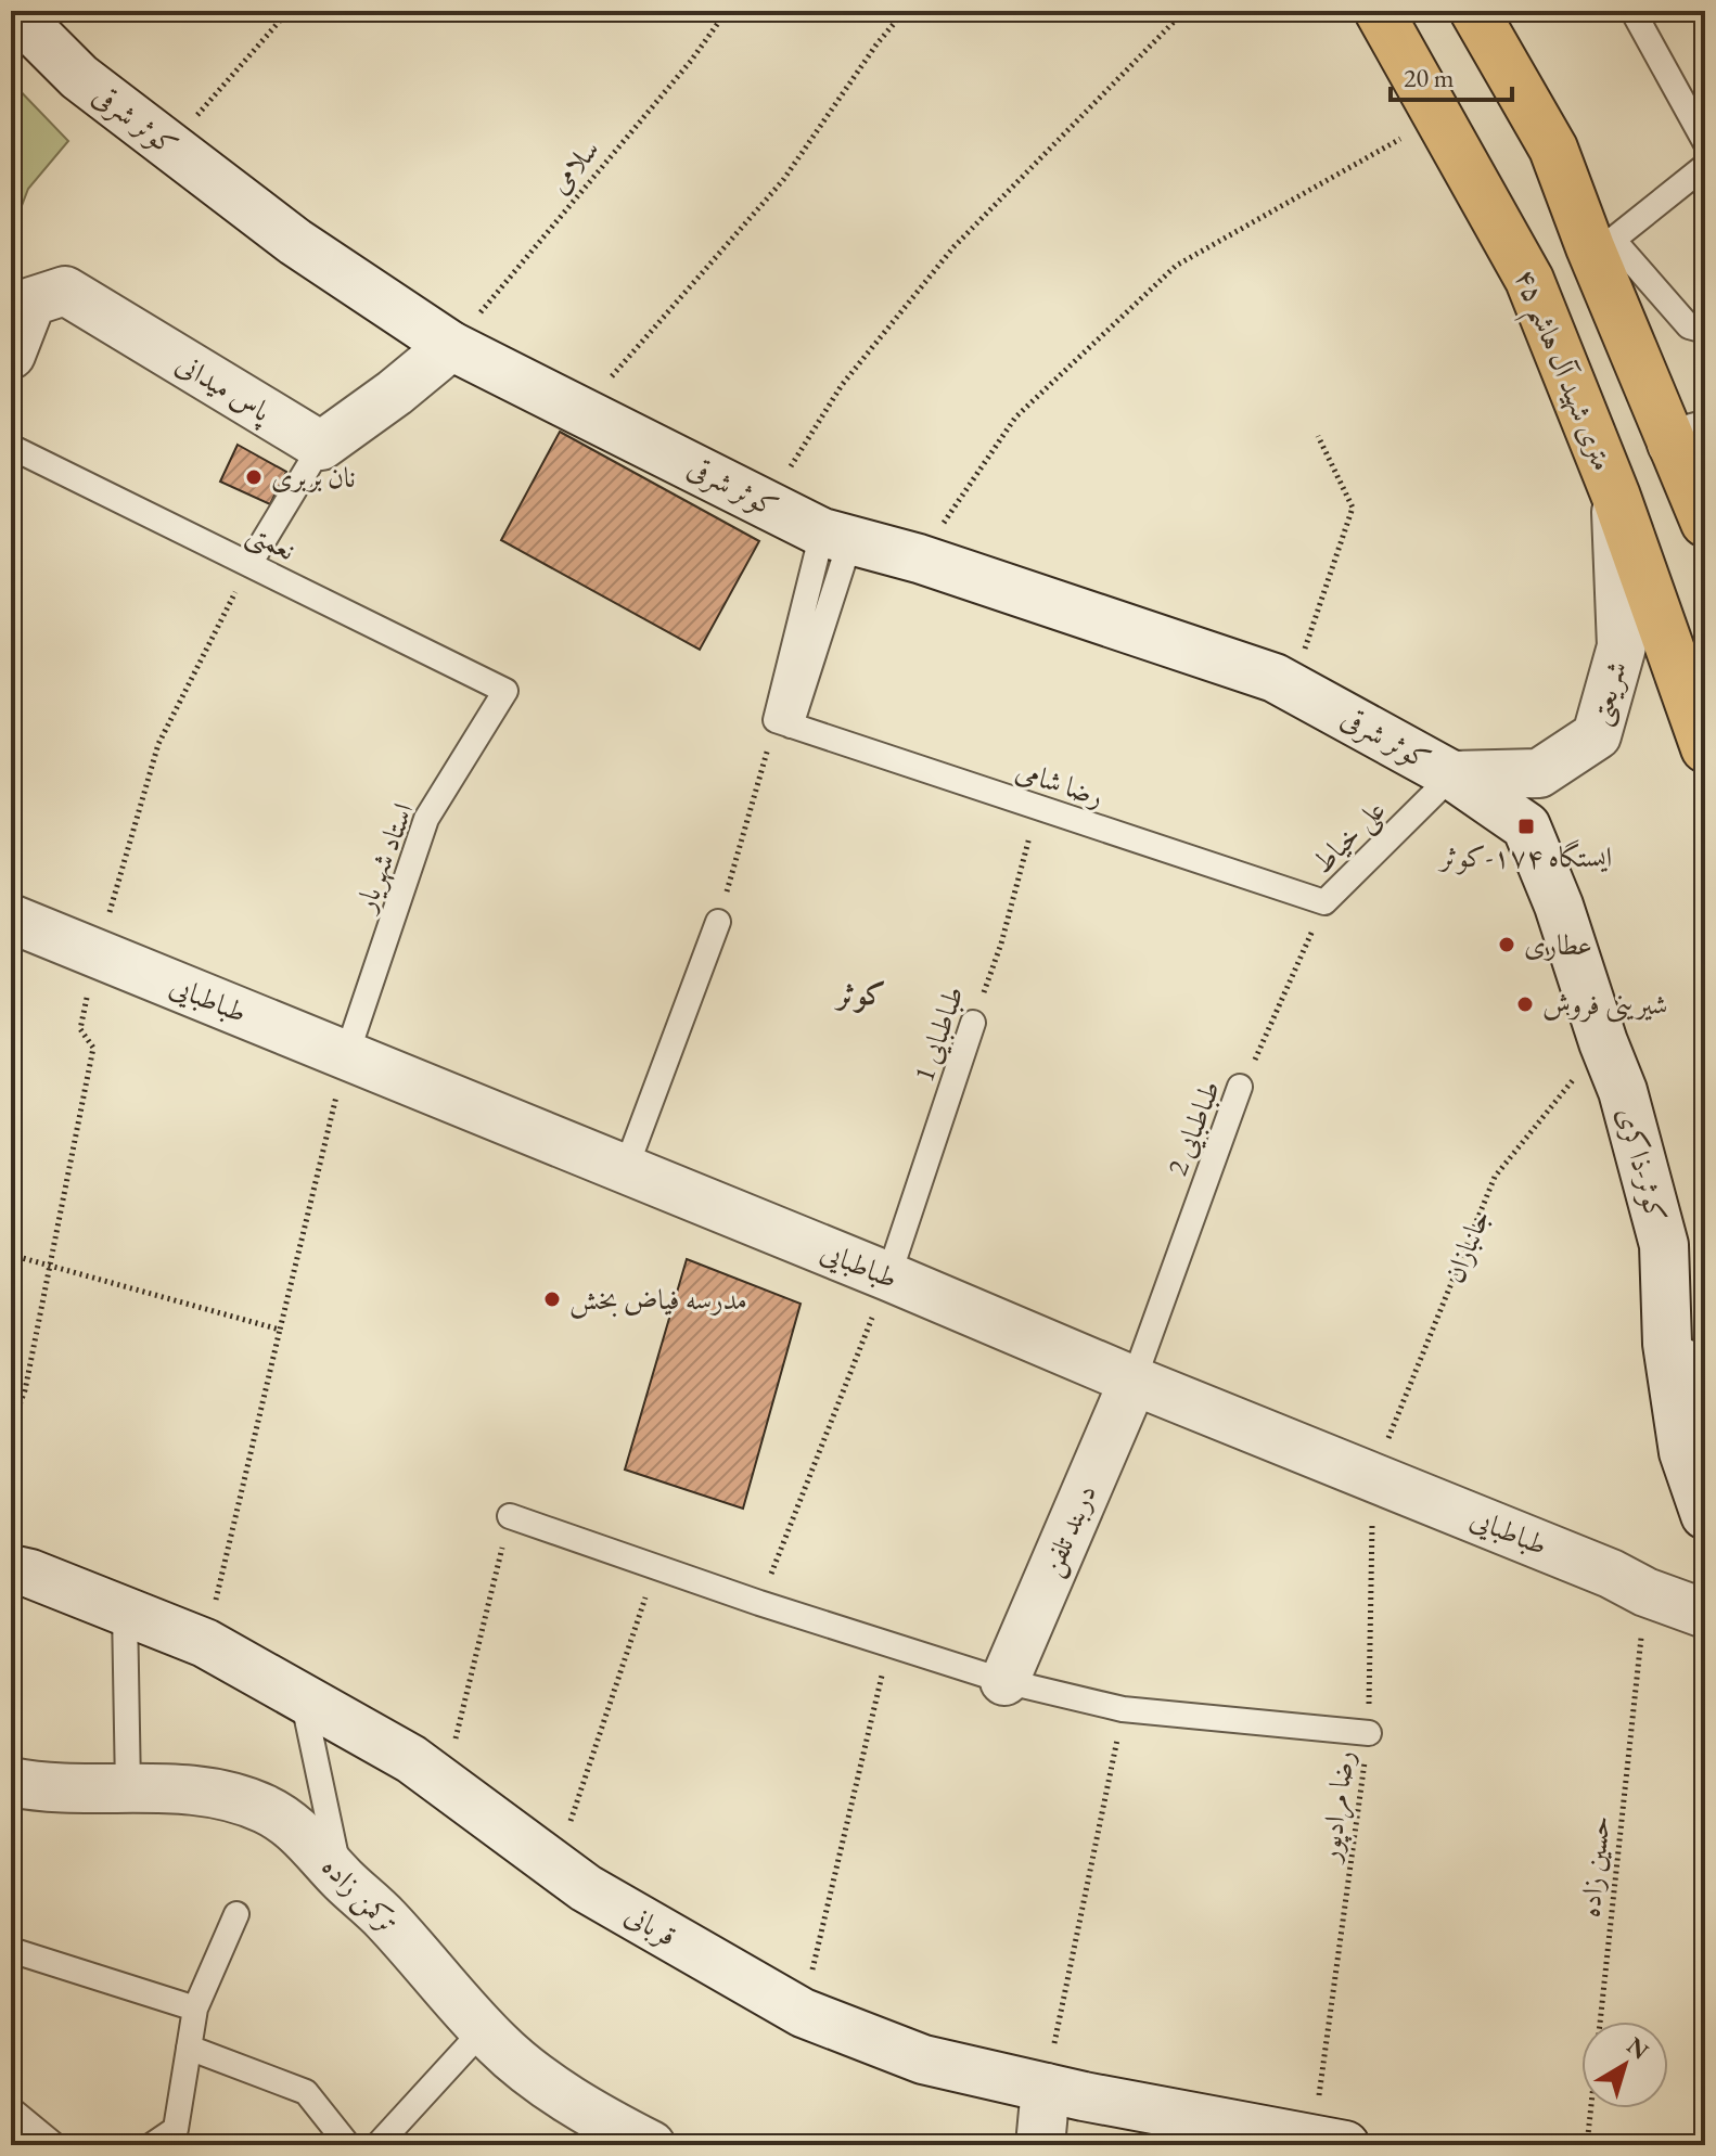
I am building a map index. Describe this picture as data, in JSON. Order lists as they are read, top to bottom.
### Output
{
  "streets": {
    "main road": ["۴۵ متری شهید آل هاشم"],
    "street": [
      "کوثر شرقی",
      "پاس میدانی",
      "شریعتی",
      "طباطبایی",
      "کوثر-ذاکری",
      "دربند تلفن",
      "ترکمن زاده",
      "قربانی"
    ],
    "lane": [
      "نعمتی",
      "رضا شامی",
      "علی خیاط",
      "استاد شهریار",
      "طباطبایی 1",
      "طباطبایی 2"
    ],
    "path": [
      "سلامی",
      "جانبازان",
      "رضا مرادپور",
      "حسین زاده"
    ]
  },
  "crossings": [
    ["کوثر شرقی", "سلامی"],
    ["کوثر شرقی", "شریعتی"],
    ["کوثر شرقی", "علی خیاط"],
    ["کوثر شرقی", "کوثر-ذاکری"],
    ["۴۵ متری شهید آل هاشم", "شریعتی"],
    ["نعمتی", "استاد شهریار"],
    ["شریعتی", "علی خیاط"],
    ["رضا شامی", "علی خیاط"],
    ["رضا شامی", "طباطبایی 1"],
    ["رضا شامی", "طباطبایی 2"],
    ["علی خیاط", "طباطبایی 2"],
    ["استاد شهریار", "طباطبایی"],
    ["طباطبایی", "طباطبایی 1"],
    ["طباطبایی", "طباطبایی 2"],
    ["طباطبایی", "جانبازان"],
    ["طباطبایی", "دربند تلفن"],
    ["طباطبایی", "رضا مرادپور"],
    ["طباطبایی", "حسین زاده"],
    ["طباطبایی 2", "دربند تلفن"],
    ["کوثر-ذاکری", "جانبازان"],
    ["جانبازان", "رضا مرادپور"],
    ["رضا مرادپور", "قربانی"]
  ],
  "districts": ["کوثر"],
  "places": {
    "other": [
      "نان بربری",
      "عطاری",
      "شیرینی فروش",
      "مدرسه فیاض بخش"
    ],
    "transit": ["ایستگاه ۱۷۴-کوثر"]
  },
  "scale_bar": "20 m",
  "north": "top right"
}
